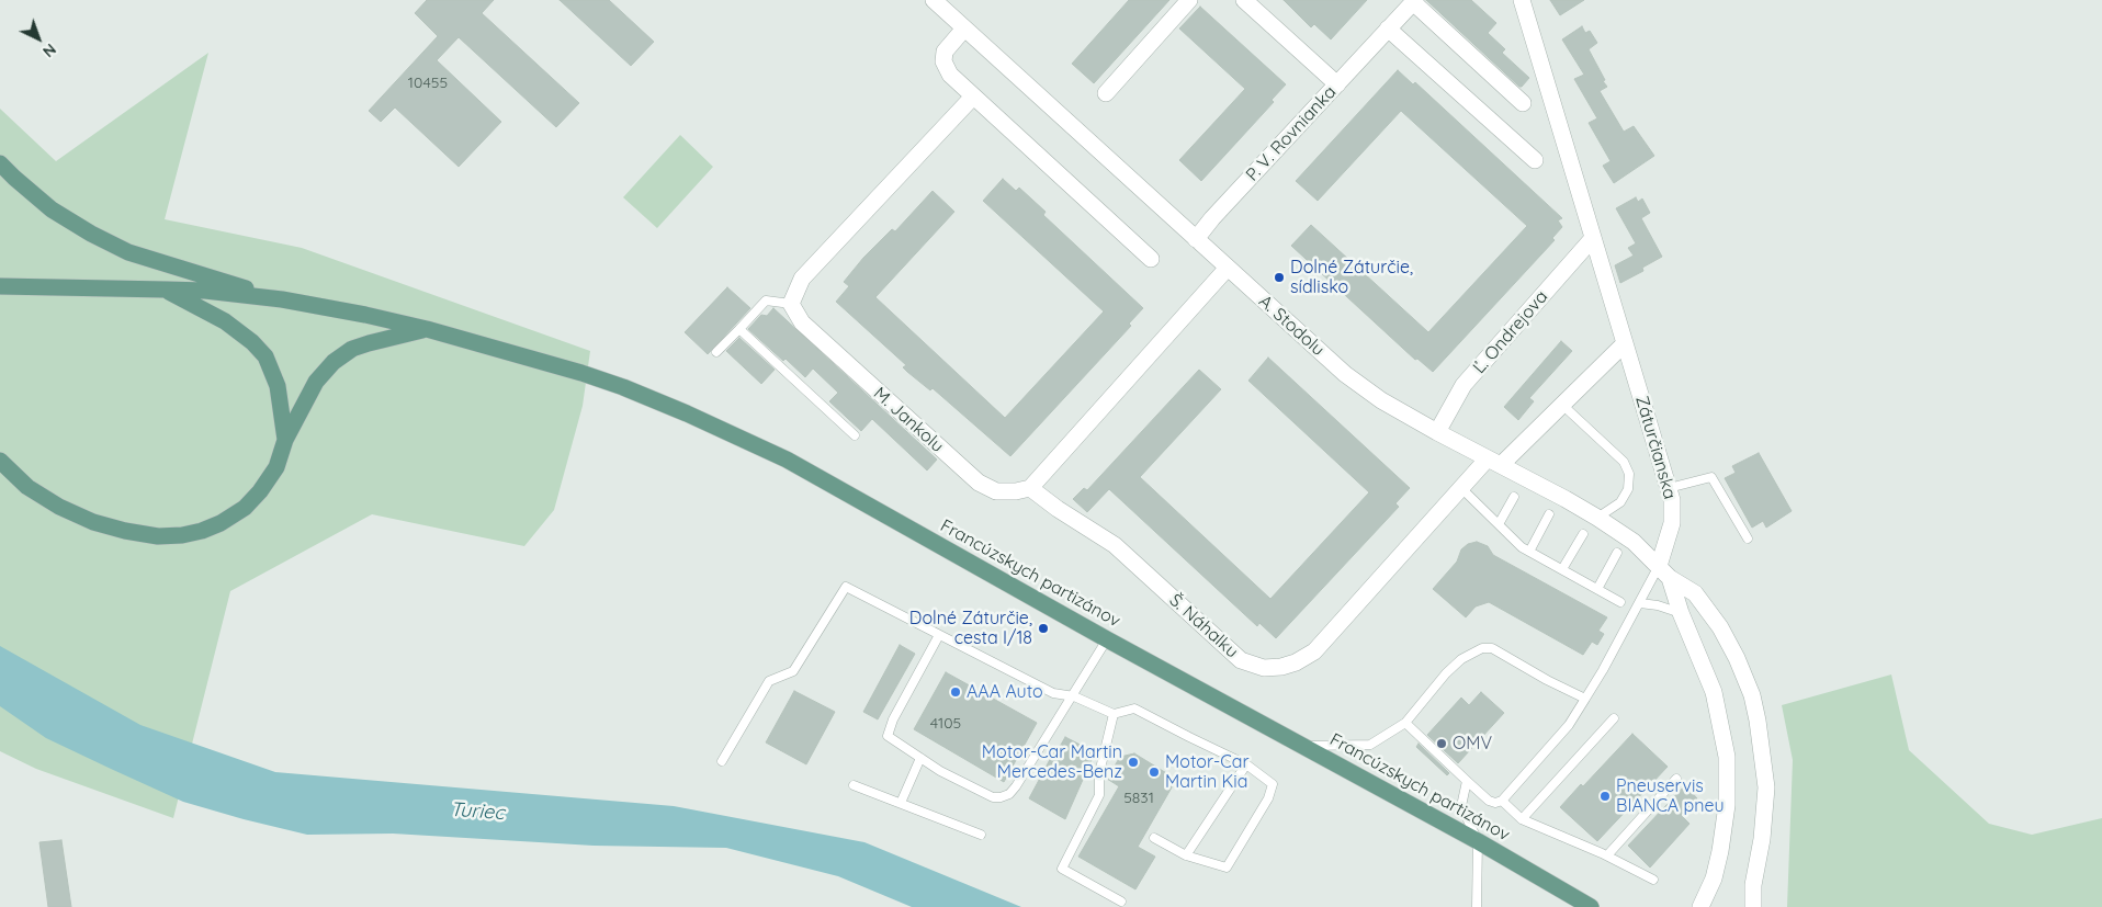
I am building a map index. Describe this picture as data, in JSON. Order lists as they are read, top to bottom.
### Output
{
  "streets": {
    "main road": ["Francúzskych partizánov"],
    "street": [
      "P. V. Rovnianka",
      "A. Stodolu",
      "Ľ. Ondrejova",
      "M. Jankolu",
      "Záturčianska",
      "Š. Náhalku"
    ]
  },
  "crossings": [
    ["P. V. Rovnianka", "A. Stodolu"],
    ["A. Stodolu", "Ľ. Ondrejova"],
    ["A. Stodolu", "Záturčianska"],
    ["A. Stodolu", "Š. Náhalku"],
    ["Ľ. Ondrejova", "Záturčianska"],
    ["M. Jankolu", "Š. Náhalku"],
    ["Záturčianska", "Š. Náhalku"]
  ],
  "water": ["Turiec"],
  "places": [
    "Dolné Záturčie, sídlisko",
    "Dolné Záturčie, cesta I/18",
    "AAA Auto",
    "OMV",
    "Motor-Car Martin Mercedes-Benz",
    "Motor-Car Martin Kia",
    "Pneuservis BIANCA pneu"
  ],
  "house_numbers": ["10455", "4105", "5831"],
  "north": "bottom right"
}
